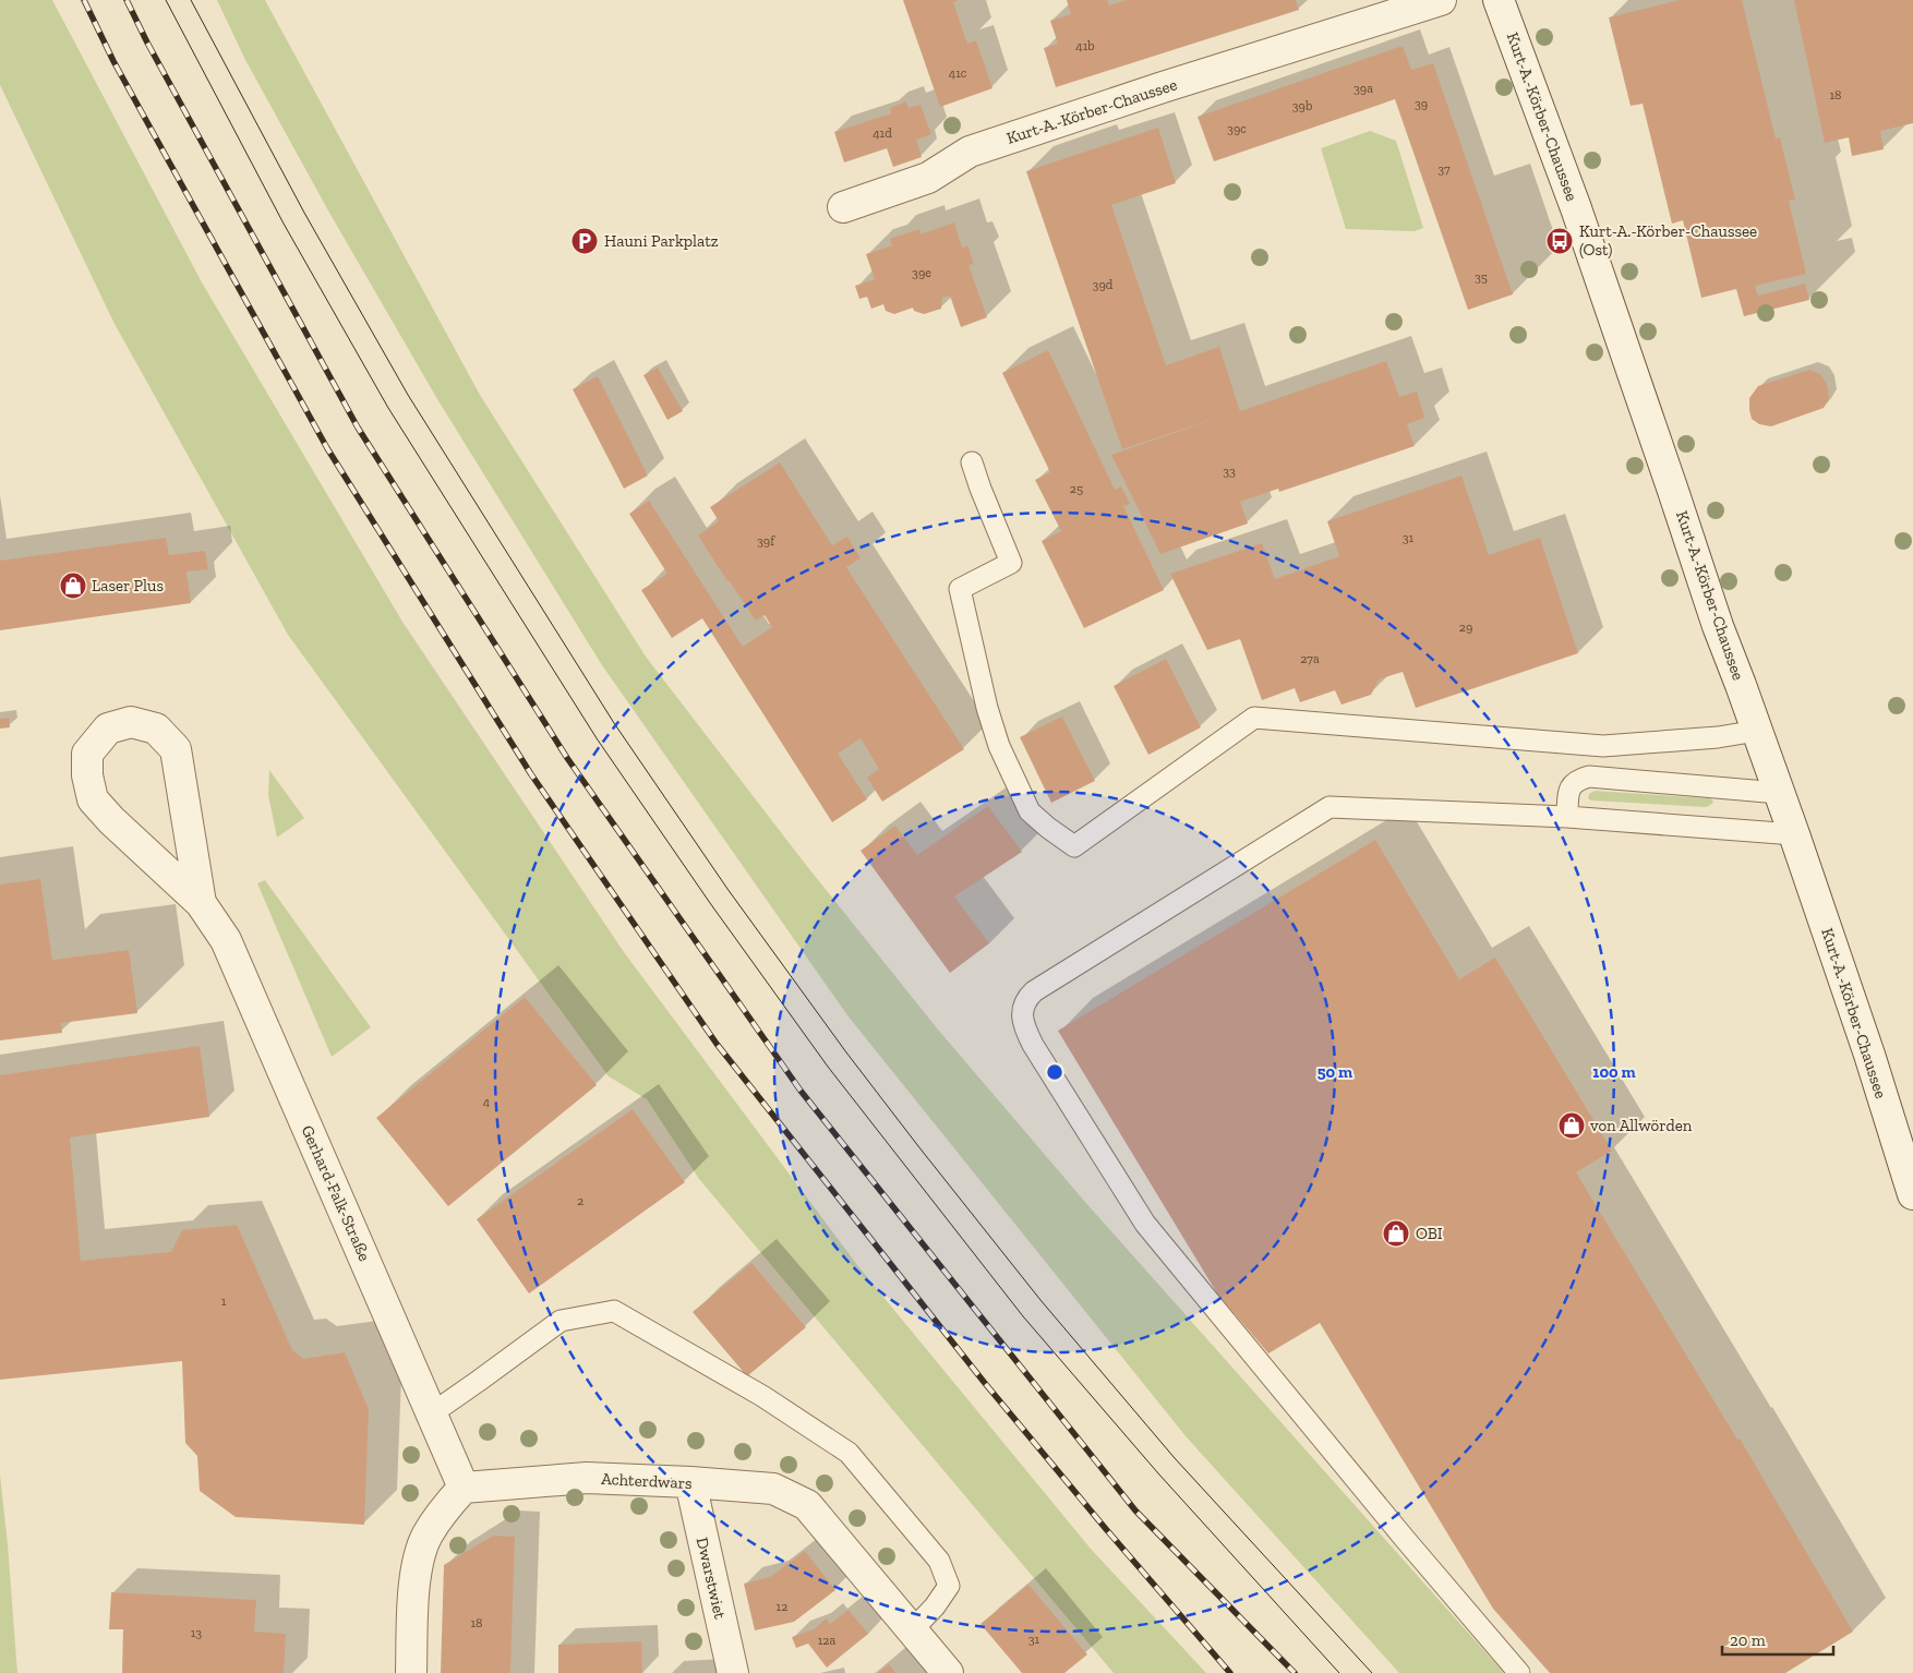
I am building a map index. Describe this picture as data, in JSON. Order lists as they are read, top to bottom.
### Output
{
  "streets": {
    "street": [
      "Kurt-A.-Körber-Chaussee",
      "Gerhard-Falk-Straße",
      "Achterdwars",
      "Dwarstwiet"
    ]
  },
  "crossings": [
    ["Gerhard-Falk-Straße", "Achterdwars"],
    ["Achterdwars", "Dwarstwiet"]
  ],
  "places": {
    "parking": ["Hauni Parkplatz"],
    "bus stop": ["Kurt-A.-Körber-Chaussee (Ost)"],
    "shop": ["Laser Plus", "von Allwörden", "OBI"]
  },
  "house_numbers": [
    "41b",
    "41c",
    "39a",
    "18",
    "39",
    "39b",
    "39c",
    "41d",
    "37",
    "39e",
    "35",
    "39d",
    "33",
    "25",
    "31",
    "39f",
    "29",
    "27a",
    "4",
    "2",
    "1",
    "12",
    "18",
    "13",
    "31",
    "12a"
  ],
  "scale_bar": "20 m",
  "rings": ["50 m", "100 m"]
}
